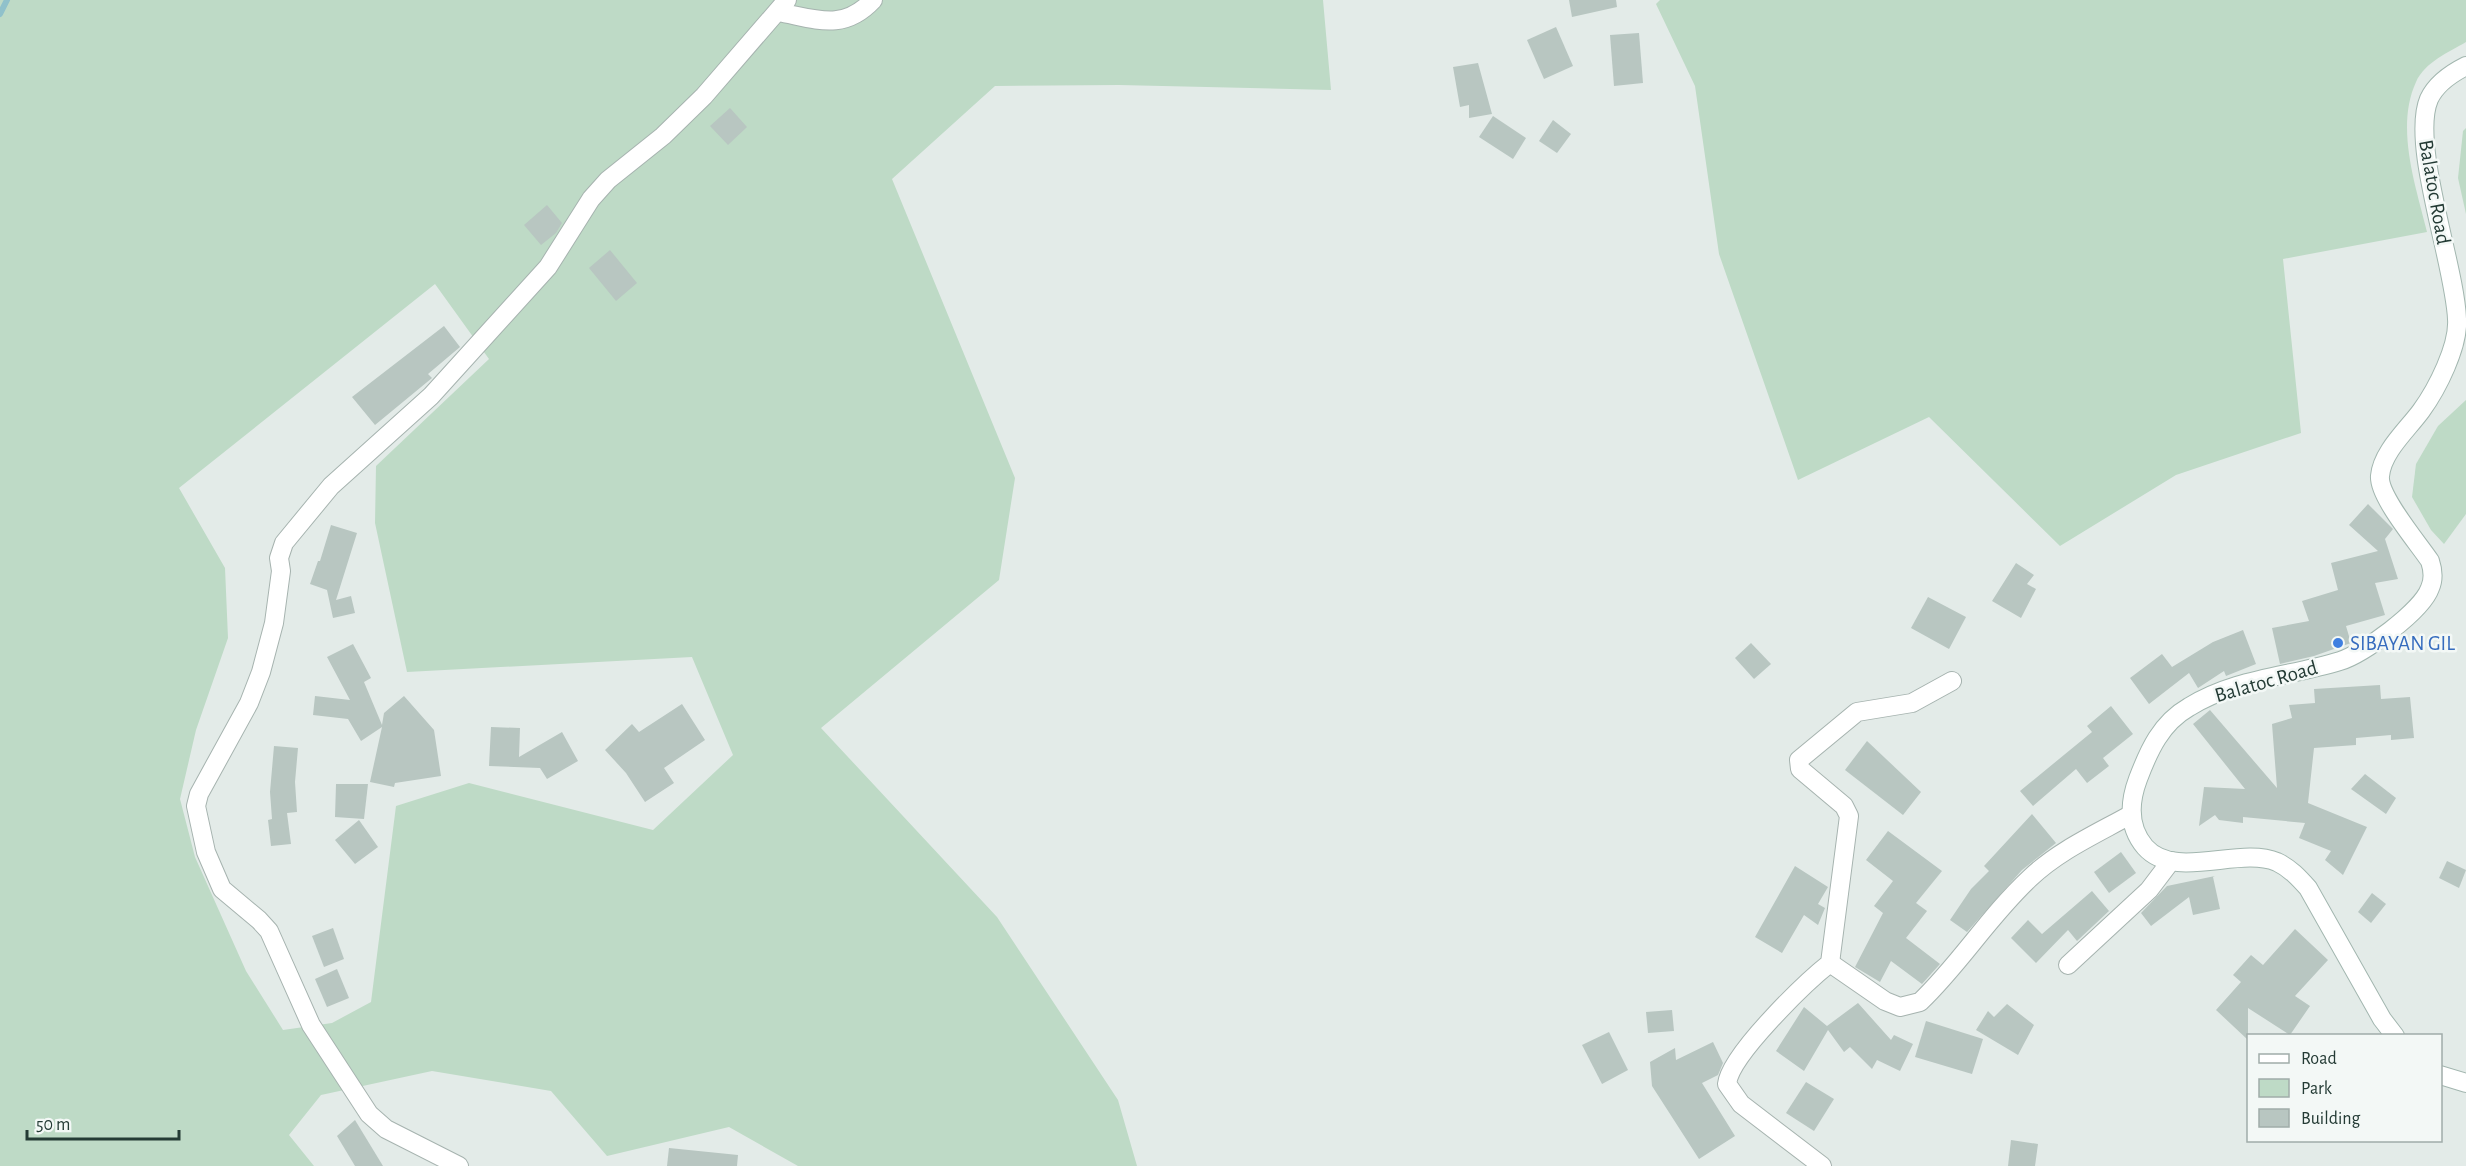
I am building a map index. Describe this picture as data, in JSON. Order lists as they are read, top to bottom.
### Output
{
  "streets": {
    "street": ["Balatoc Road"]
  },
  "places": ["SIBAYAN GIL"],
  "legend": ["Road", "Park", "Building"],
  "scale_bar": "50 m"
}
